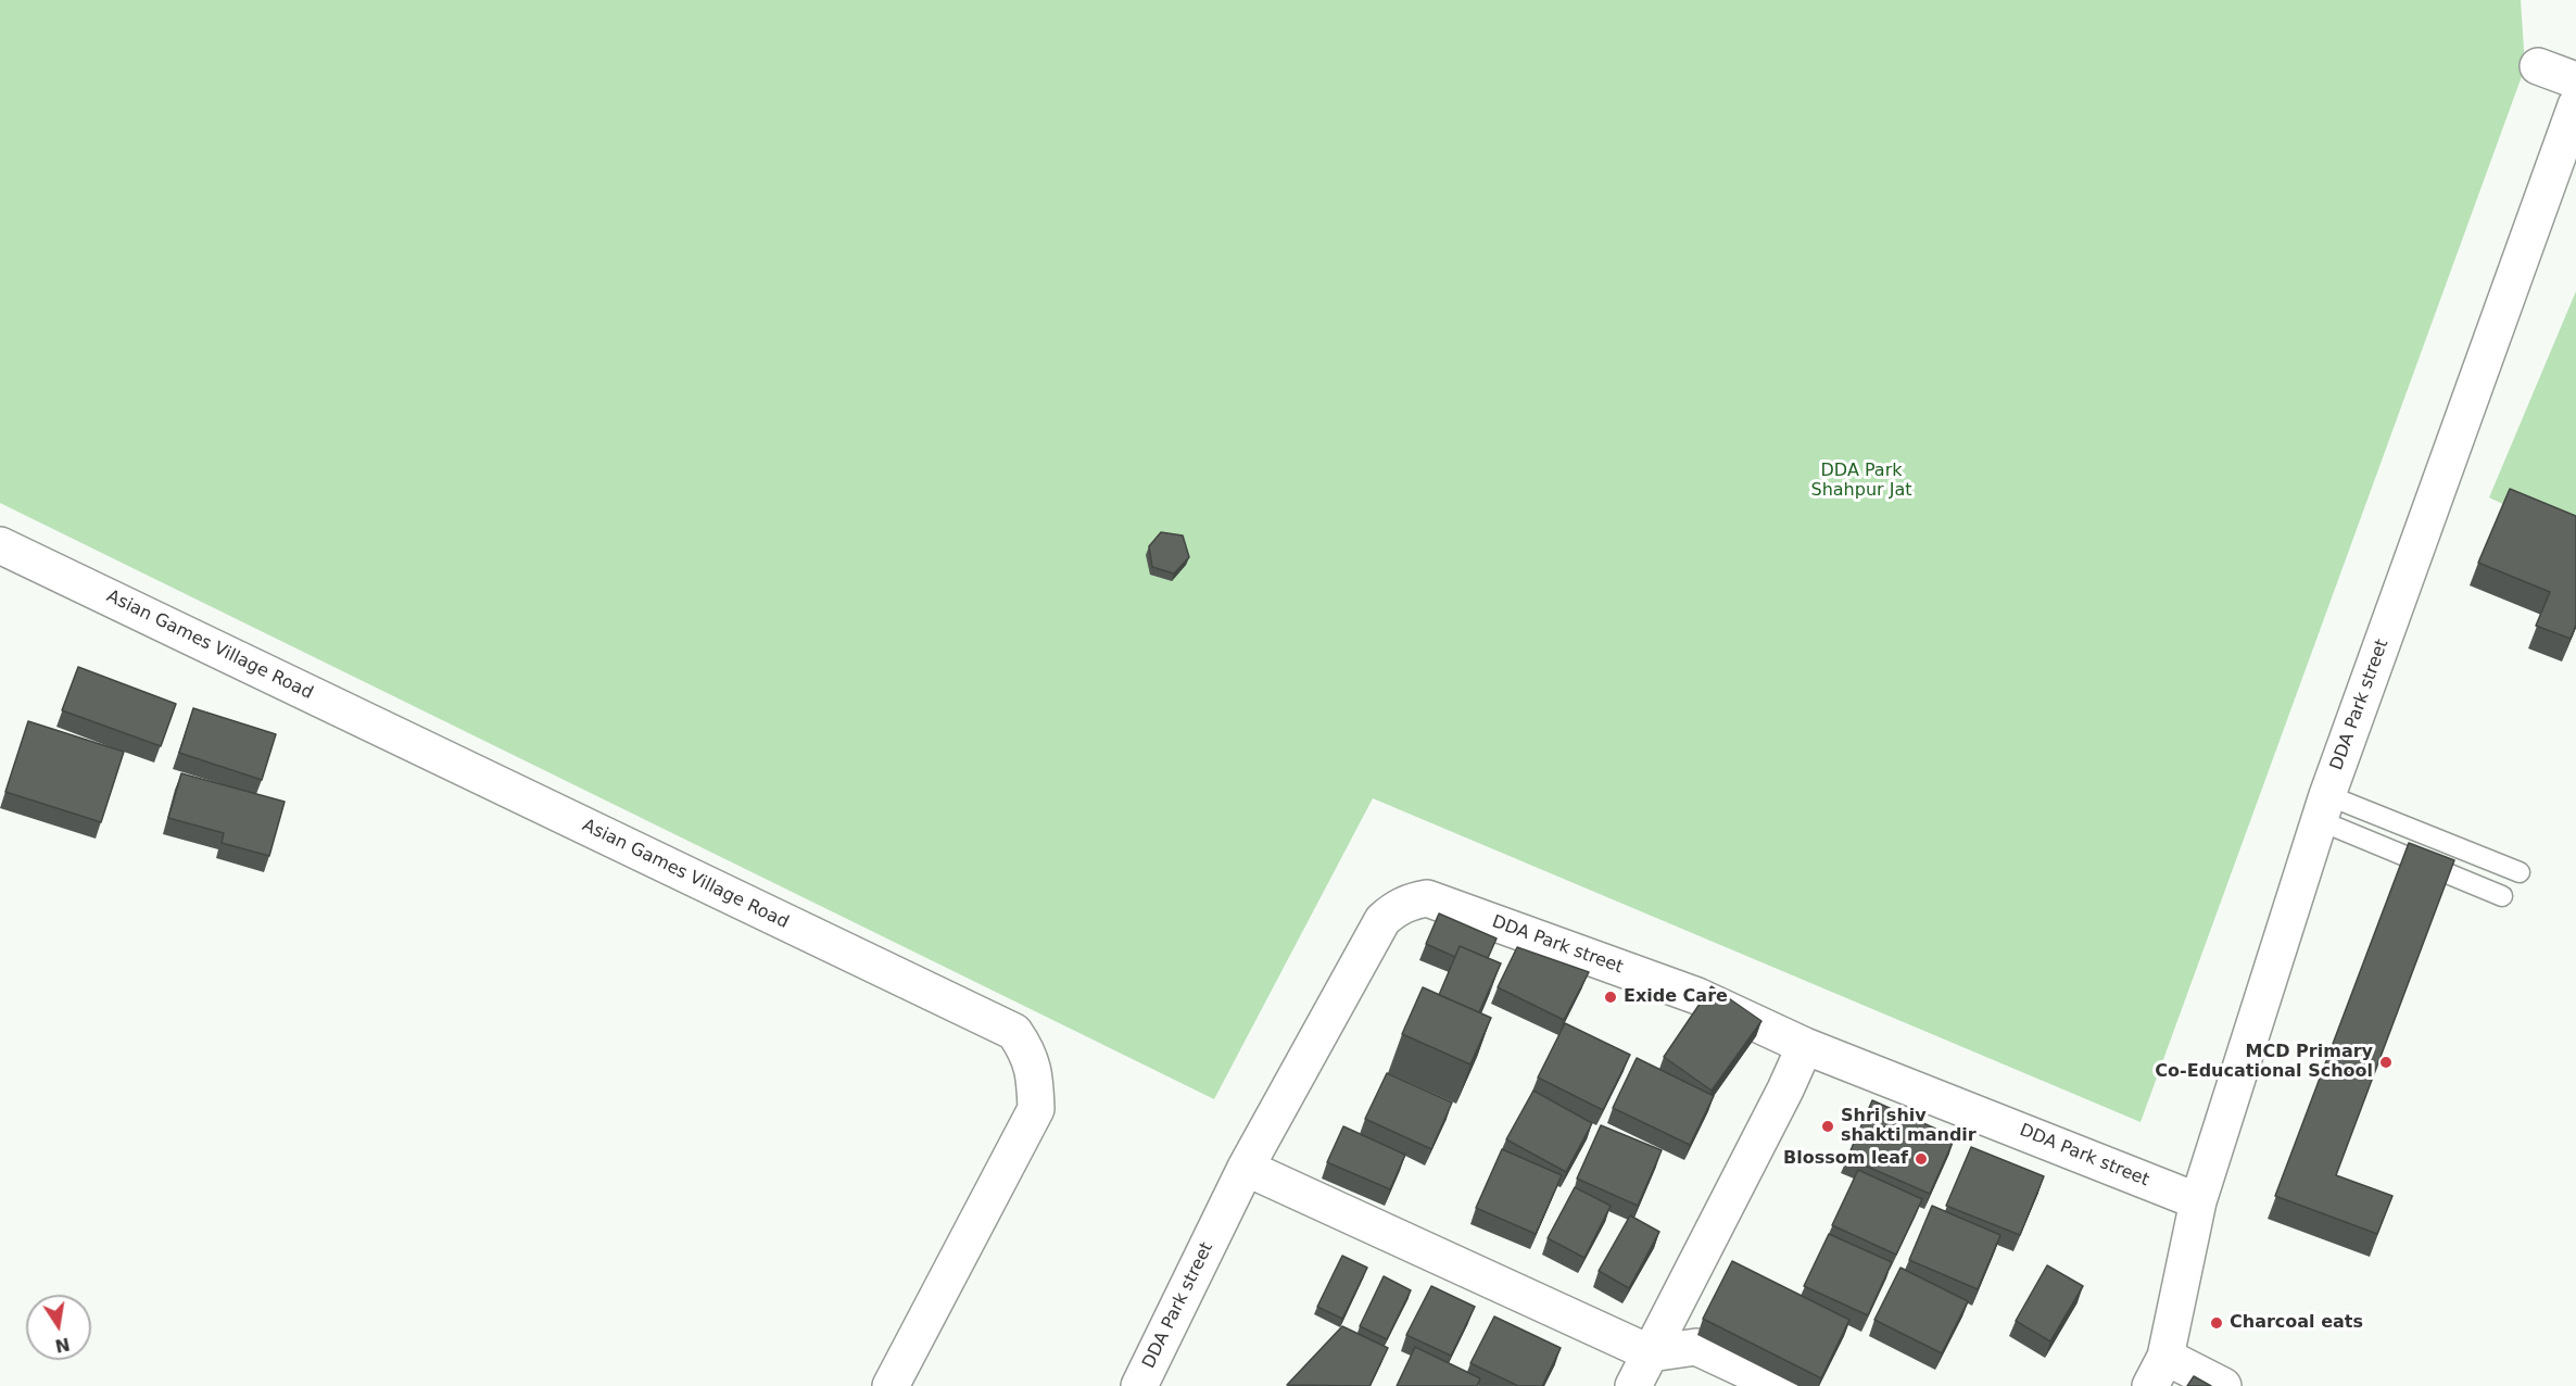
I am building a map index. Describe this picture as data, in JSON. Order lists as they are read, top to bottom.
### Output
{
  "streets": {
    "street": ["Asian Games Village Road", "DDA Park street"]
  },
  "parks": ["DDA Park Shahpur Jat"],
  "places": [
    "Exide Care",
    "MCD Primary Co-Educational School",
    "Shri shiv shakti mandir",
    "Blossom leaf",
    "Charcoal eats"
  ],
  "north": "bottom"
}
